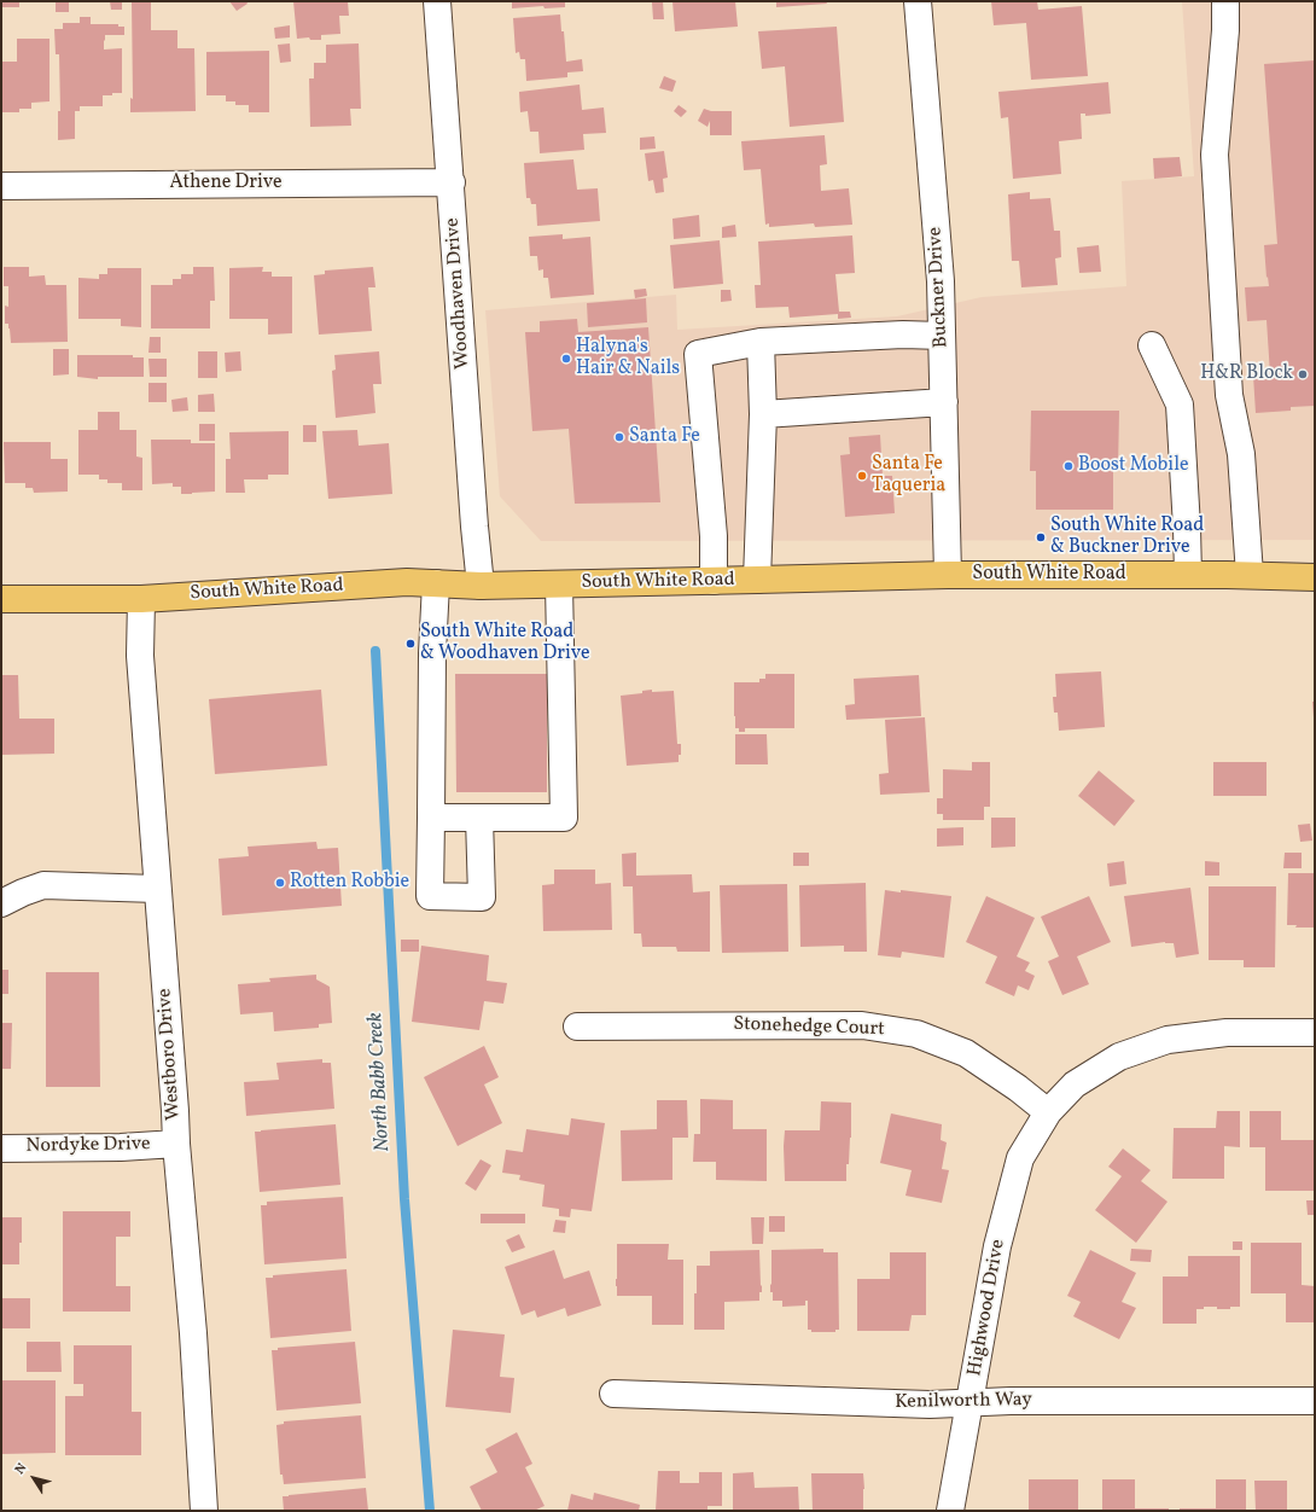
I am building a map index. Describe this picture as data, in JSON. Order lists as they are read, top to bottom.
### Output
{
  "streets": {
    "main road": ["South White Road"],
    "street": [
      "Athene Drive",
      "Buckner Drive",
      "Woodhaven Drive",
      "Stonehedge Court",
      "Westboro Drive",
      "Nordyke Drive",
      "Highwood Drive",
      "Kenilworth Way"
    ]
  },
  "crossings": [
    ["Athene Drive", "Woodhaven Drive"],
    ["Buckner Drive", "South White Road"],
    ["Woodhaven Drive", "South White Road"],
    ["South White Road", "Westboro Drive"],
    ["Stonehedge Court", "Highwood Drive"],
    ["Westboro Drive", "Nordyke Drive"],
    ["Highwood Drive", "Kenilworth Way"]
  ],
  "water": ["North Babb Creek"],
  "places": [
    "Halyna's Hair & Nails",
    "H&R Block",
    "Santa Fe",
    "Boost Mobile",
    "Santa Fe Taqueria",
    "South White Road & Buckner Drive",
    "South White Road & Woodhaven Drive",
    "Rotten Robbie"
  ],
  "north": "top left"
}
